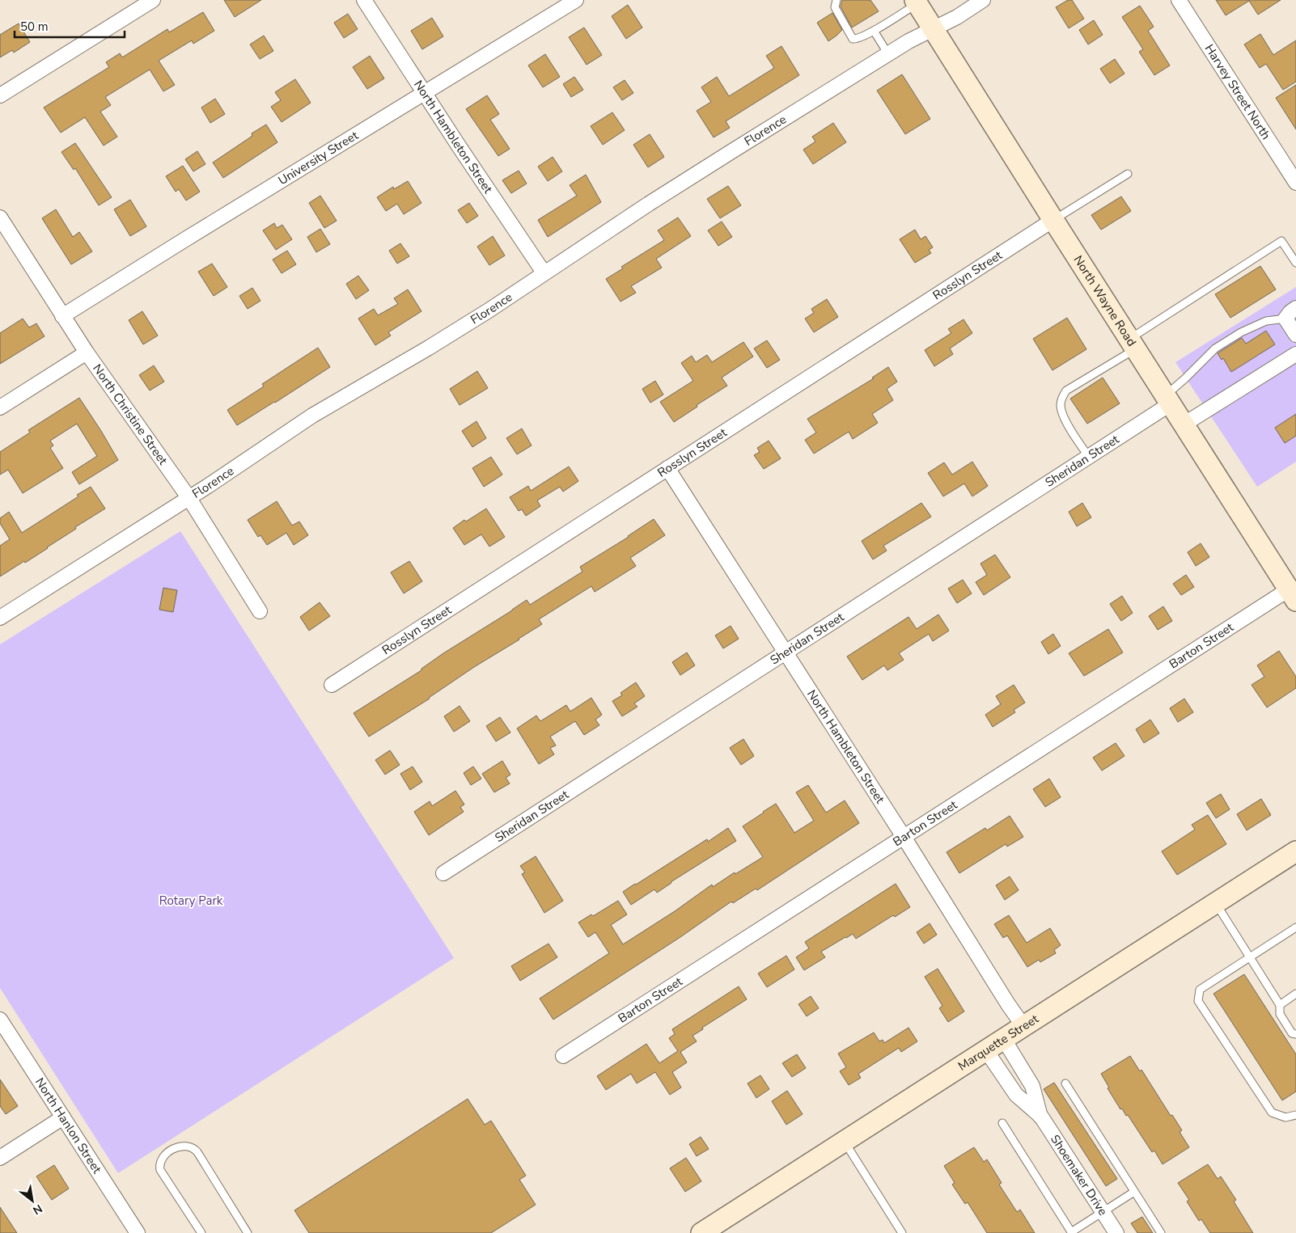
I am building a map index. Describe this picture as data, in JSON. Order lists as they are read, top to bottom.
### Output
{
  "streets": {
    "street": [
      "Harvey Street North",
      "Florence",
      "North Hambleton Street",
      "University Street",
      "Rosslyn Street",
      "North Wayne Road",
      "North Christine Street",
      "Sheridan Street",
      "Barton Street",
      "Marquette Street",
      "North Hanlon Street",
      "Shoemaker Drive"
    ]
  },
  "crossings": [
    ["Florence", "North Hambleton Street"],
    ["Florence", "North Wayne Road"],
    ["Florence", "North Christine Street"],
    ["North Hambleton Street", "University Street"],
    ["North Hambleton Street", "Rosslyn Street"],
    ["North Hambleton Street", "Sheridan Street"],
    ["North Hambleton Street", "Barton Street"],
    ["North Hambleton Street", "Marquette Street"],
    ["University Street", "North Christine Street"],
    ["Rosslyn Street", "North Wayne Road"],
    ["North Wayne Road", "Sheridan Street"],
    ["North Wayne Road", "Barton Street"],
    ["Marquette Street", "Shoemaker Drive"]
  ],
  "parks": ["Rotary Park"],
  "scale_bar": "50 m",
  "north": "bottom right"
}
